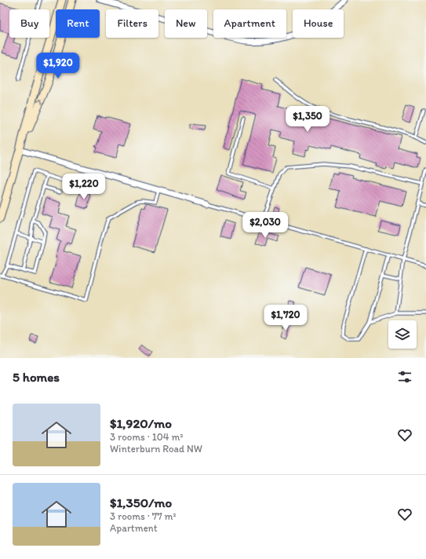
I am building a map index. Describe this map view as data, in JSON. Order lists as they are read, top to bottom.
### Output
{
  "page": {
    "chip": [
      "Buy",
      "Rent",
      "Filters",
      "New",
      "Apartment",
      "House"
    ],
    "price": [
      "$1,920",
      "$1,350",
      "$1,220",
      "$2,030",
      "$1,720"
    ],
    "heading": "5 homes",
    "list": [
      {
        "name": "$1,920/mo",
        "note": "3 rooms · 104 m² · Winterburn Road NW"
      },
      {
        "name": "$1,350/mo",
        "note": "3 rooms · 77 m² · Apartment"
      }
    ]
  }
}
